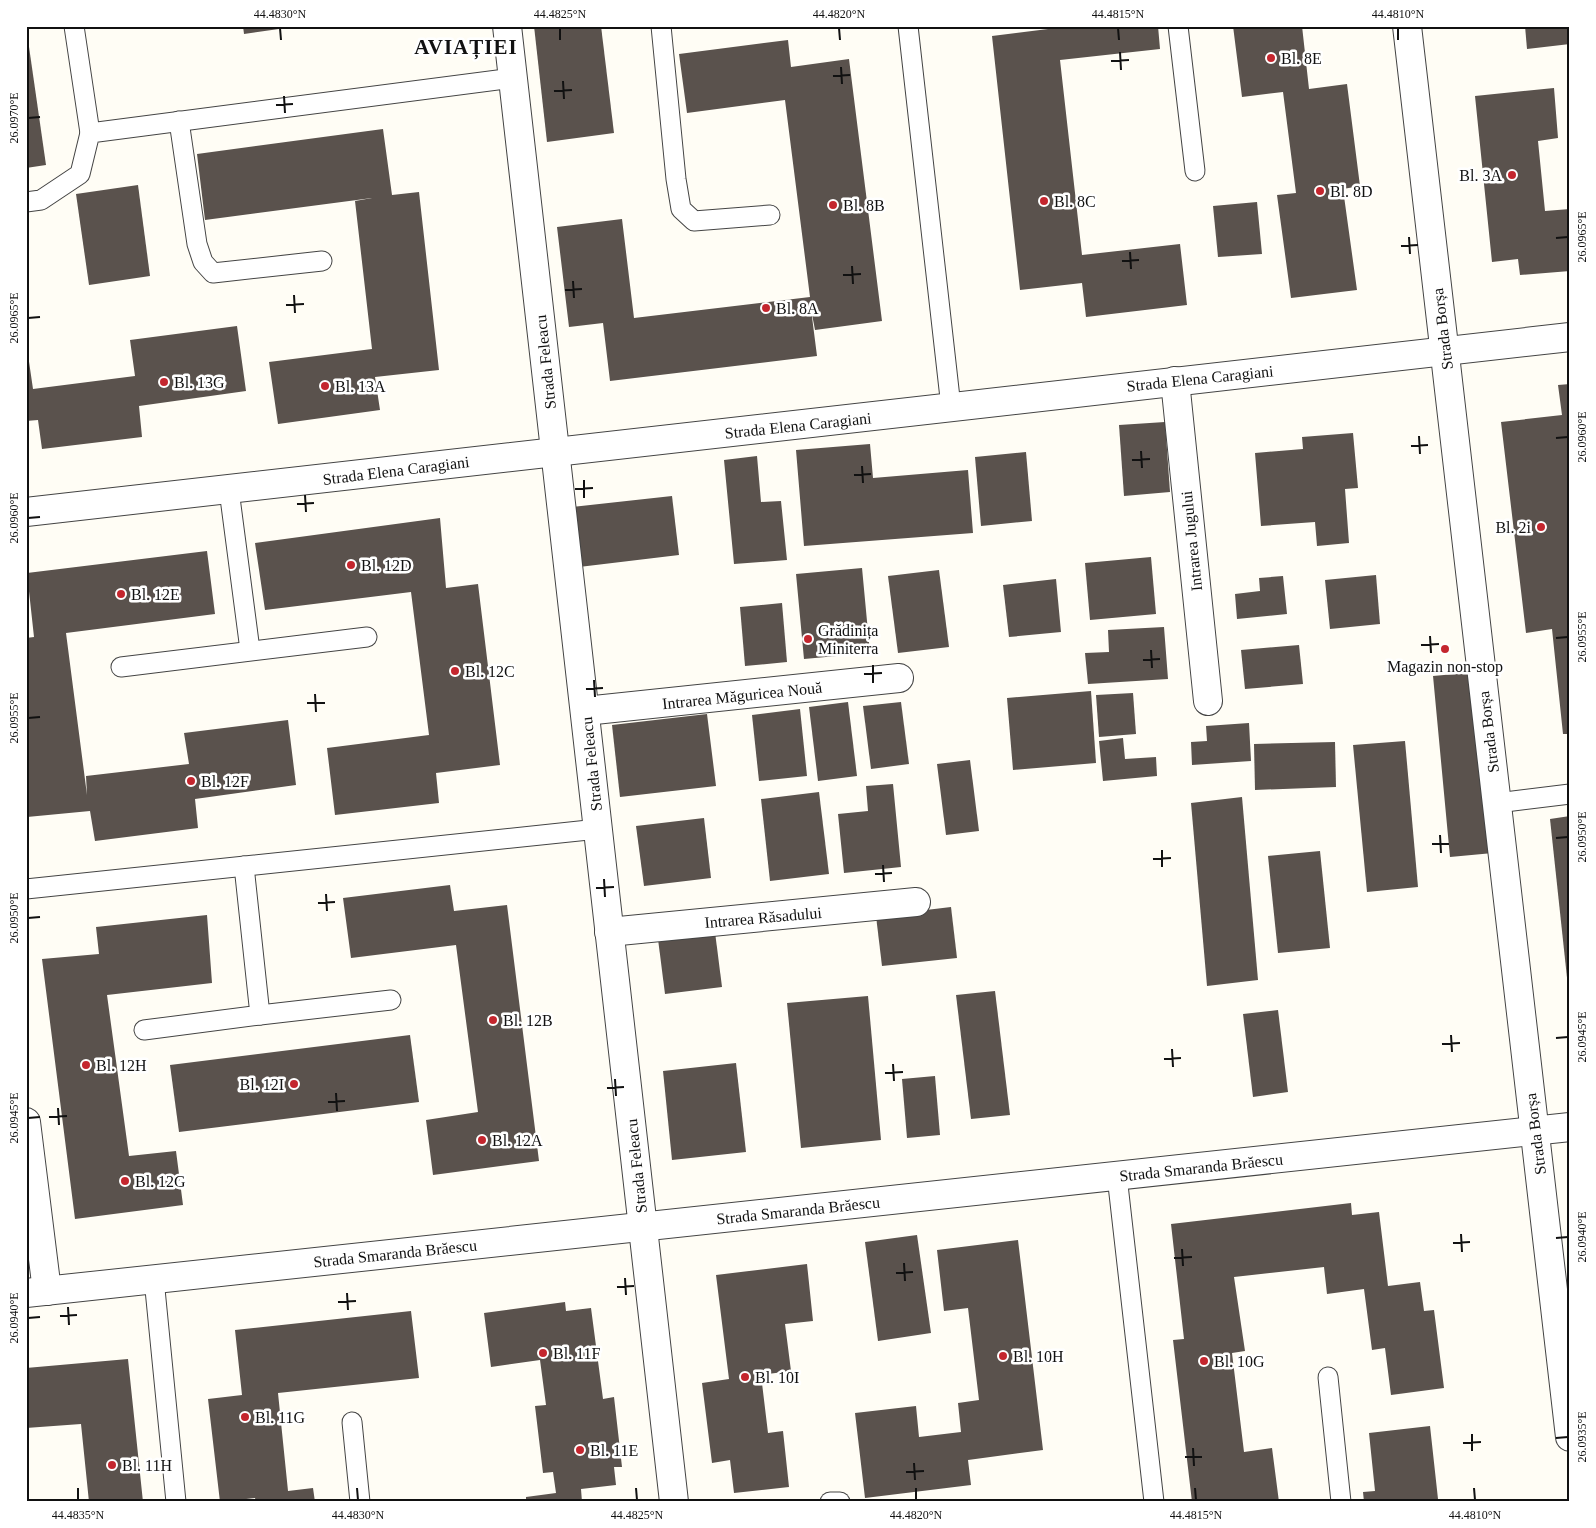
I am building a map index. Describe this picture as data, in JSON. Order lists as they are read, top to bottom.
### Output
{
  "streets": {
    "street": [
      "Strada Borșa",
      "Strada Feleacu",
      "Strada Elena Caragiani",
      "Intrarea Jugului",
      "Intrarea Măguricea Nouă",
      "Intrarea Răsadului",
      "Strada Smaranda Brăescu"
    ]
  },
  "crossings": [
    ["Strada Borșa", "Strada Elena Caragiani"],
    ["Strada Borșa", "Strada Smaranda Brăescu"],
    ["Strada Feleacu", "Strada Elena Caragiani"],
    ["Strada Feleacu", "Intrarea Măguricea Nouă"],
    ["Strada Feleacu", "Intrarea Răsadului"],
    ["Strada Feleacu", "Strada Smaranda Brăescu"],
    ["Strada Elena Caragiani", "Intrarea Jugului"]
  ],
  "districts": ["AVIAȚIEI"],
  "places": [
    "Bl. 8E",
    "Bl. 3A",
    "Bl. 8D",
    "Bl. 8C",
    "Bl. 8B",
    "Bl. 8A",
    "Bl. 13G",
    "Bl. 13A",
    "Bl. 2i",
    "Bl. 12D",
    "Bl. 12E",
    "Grădinița Miniterra",
    "Magazin non-stop",
    "Bl. 12C",
    "Bl. 12F",
    "Bl. 12B",
    "Bl. 12H",
    "Bl. 12I",
    "Bl. 12A",
    "Bl. 12G",
    "Bl. 11F",
    "Bl. 10H",
    "Bl. 10G",
    "Bl. 10I",
    "Bl. 11G",
    "Bl. 11E",
    "Bl. 11H"
  ],
  "coordinates": [
    "44.4830°N",
    "44.4825°N",
    "44.4820°N",
    "44.4815°N",
    "44.4810°N",
    "26.0970°E",
    "26.0965°E",
    "26.0960°E",
    "26.0955°E",
    "26.0950°E",
    "26.0945°E",
    "26.0940°E",
    "26.0935°E",
    "44.4835°N"
  ]
}
